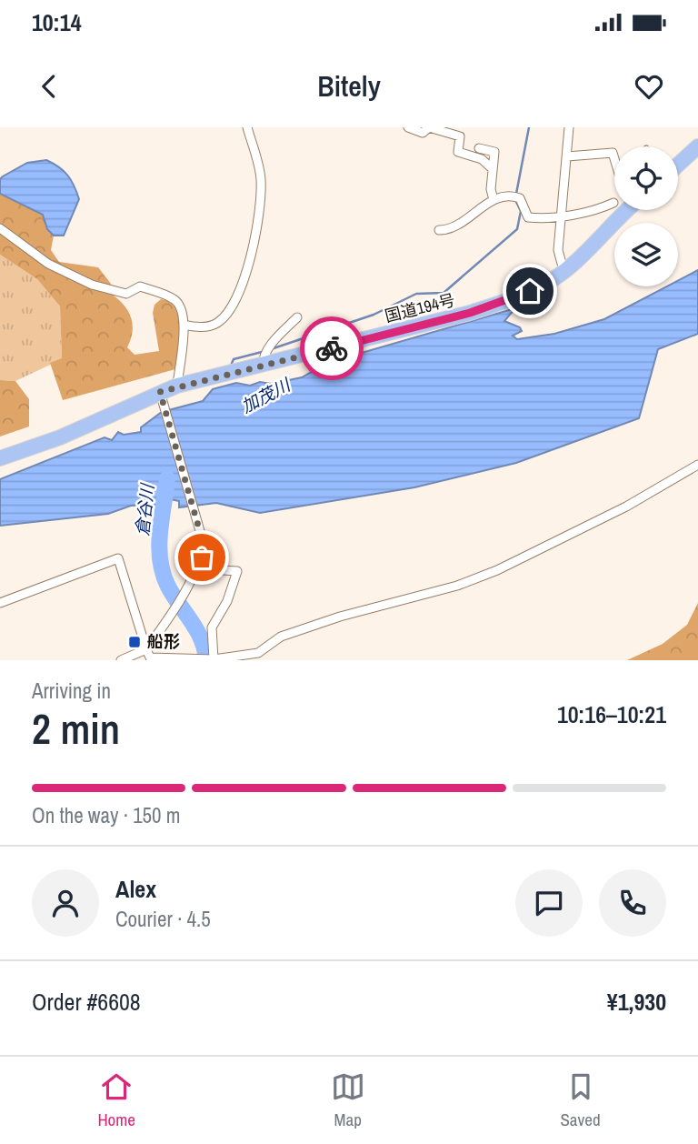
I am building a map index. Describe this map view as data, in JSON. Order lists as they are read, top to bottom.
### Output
{
  "streets": {
    "highway": ["国道194号"]
  },
  "water": ["加茂川", "倉谷川"],
  "places": {
    "transit": ["船形"]
  },
  "page": {
    "status": "10:14",
    "header": "Bitely",
    "heading": ["2 min", "Arriving in", "10:16–10:21"],
    "panel": [
      "Alex",
      "Courier · 4.5",
      "Order #6608",
      "¥1,930"
    ],
    "bar": "On the way · 150 m",
    "tabs": ["Home", "Map", "Saved"]
  }
}
